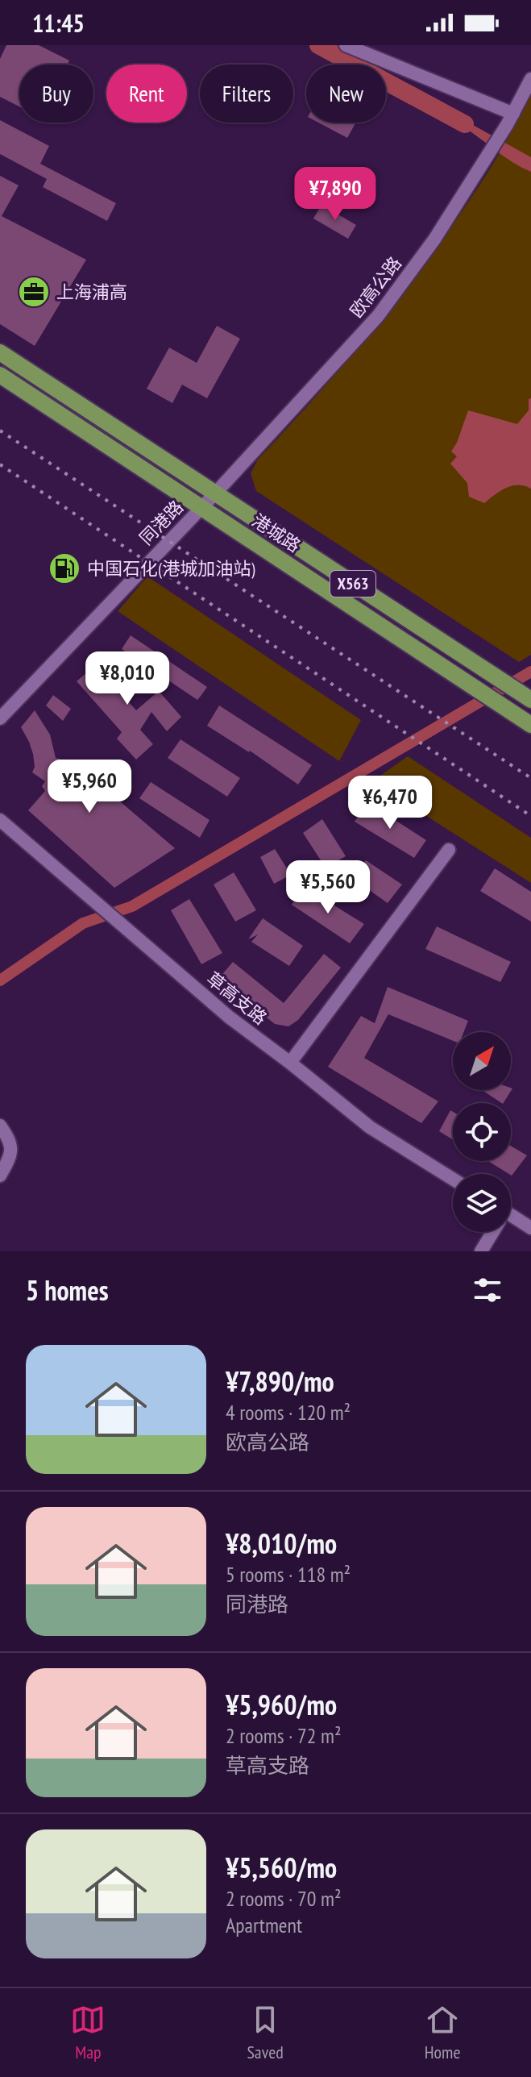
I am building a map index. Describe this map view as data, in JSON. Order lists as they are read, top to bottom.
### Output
{
  "streets": {
    "main road": ["港城路", "X563"],
    "street": ["欧高公路", "同港路", "草高支路"]
  },
  "crossings": [
    ["欧高公路", "同港路"],
    ["欧高公路", "港城路"],
    ["同港路", "港城路"]
  ],
  "places": {
    "office": ["上海浦高"],
    "fuel station": ["中国石化(港城加油站)"]
  },
  "north": "top right",
  "page": {
    "status": "11:45",
    "chip": [
      "Buy",
      "Rent",
      "Filters",
      "New"
    ],
    "price": [
      "¥7,890",
      "¥8,010",
      "¥5,960",
      "¥6,470",
      "¥5,560"
    ],
    "heading": "5 homes",
    "list": [
      {
        "name": "¥7,890/mo",
        "note": "4 rooms · 120 m² · 欧高公路"
      },
      {
        "name": "¥8,010/mo",
        "note": "5 rooms · 118 m² · 同港路"
      },
      {
        "name": "¥5,960/mo",
        "note": "2 rooms · 72 m² · 草高支路"
      },
      {
        "name": "¥5,560/mo",
        "note": "2 rooms · 70 m² · Apartment"
      }
    ],
    "tabs": ["Map", "Saved", "Home"]
  }
}
